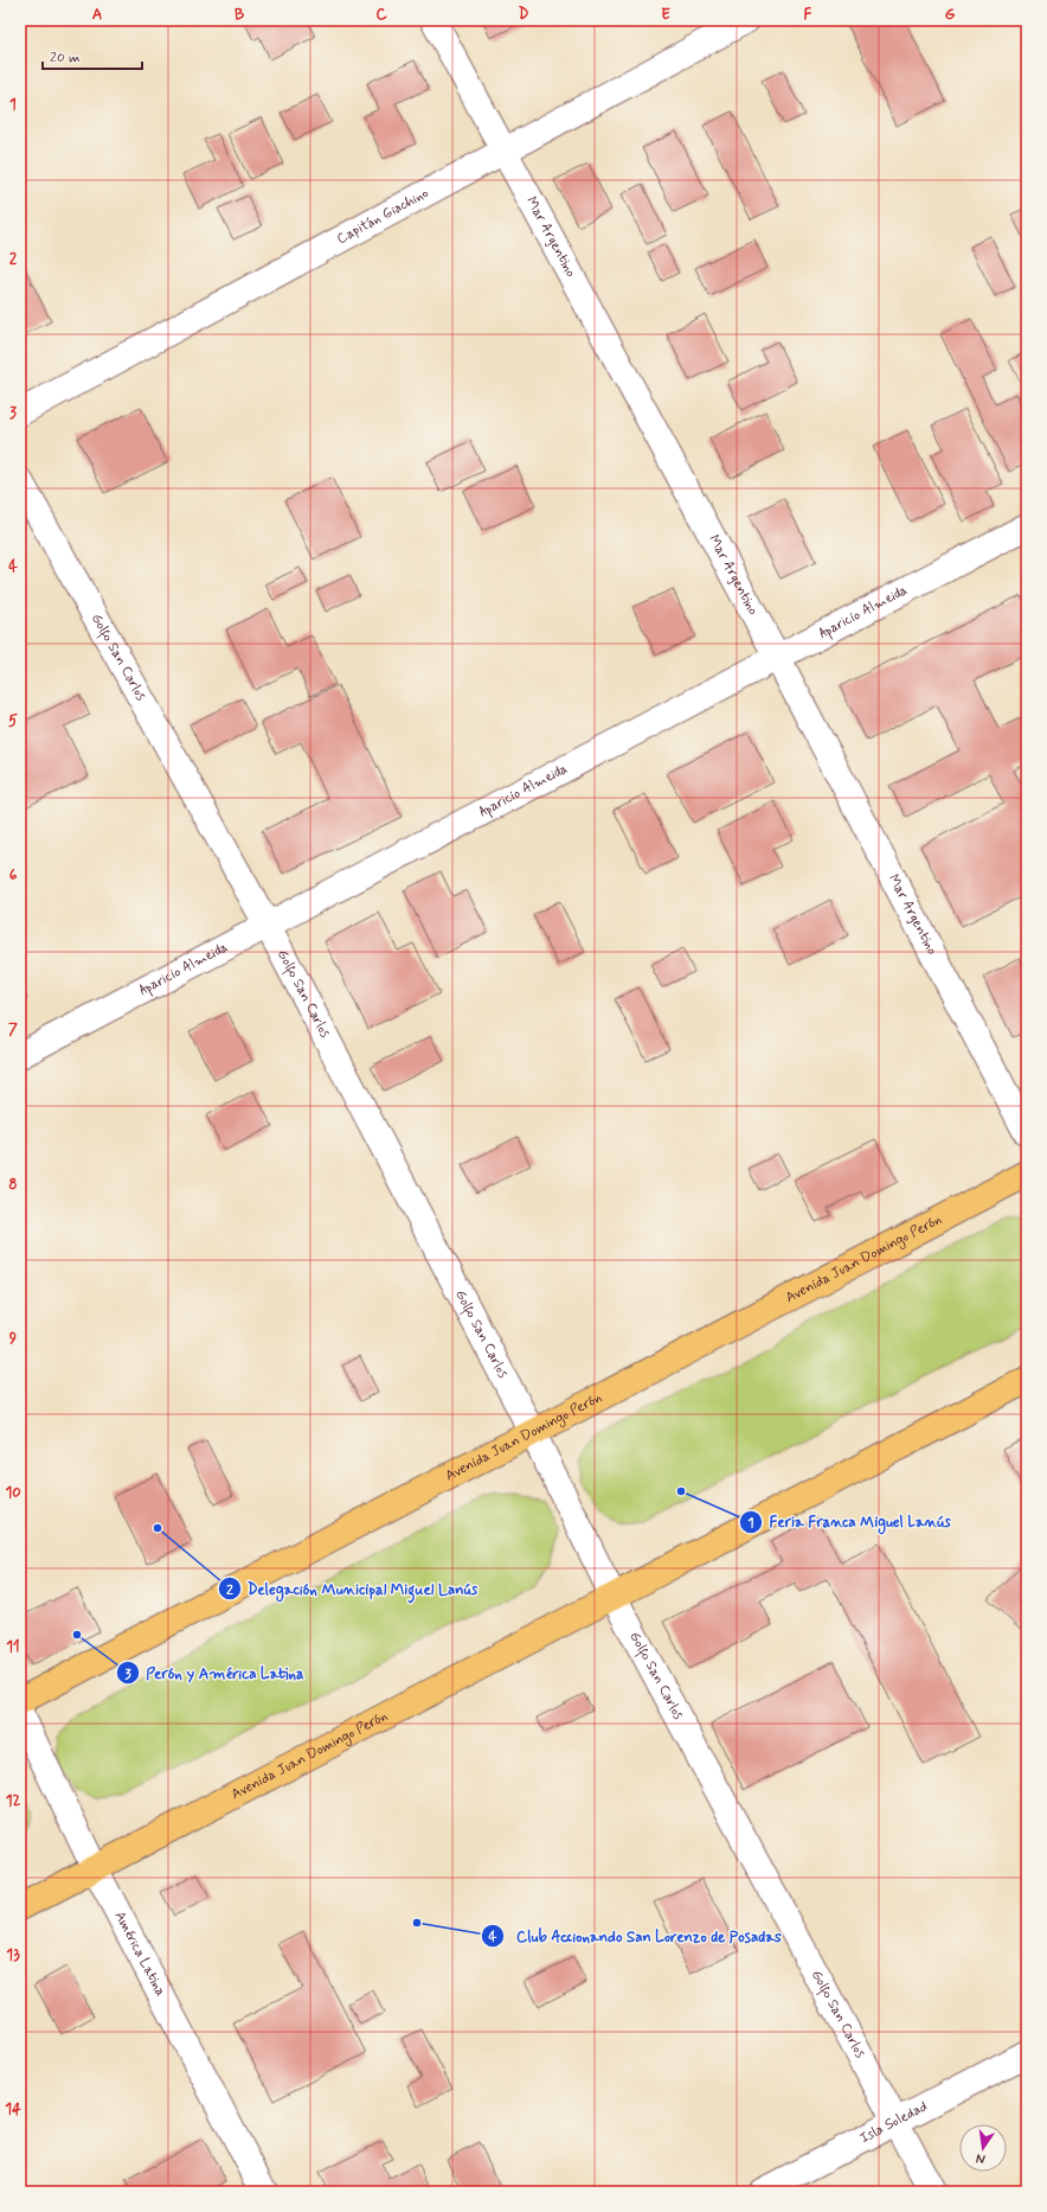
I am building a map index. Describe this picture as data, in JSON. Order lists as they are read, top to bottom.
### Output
{
  "streets": {
    "main road": ["Avenida Juan Domingo Perón"],
    "street": [
      "Capitán Giachino",
      "Mar Argentino",
      "Aparicio Almeida",
      "Golfo San Carlos",
      "América Latina",
      "Isla Soledad"
    ]
  },
  "crossings": [
    ["Capitán Giachino", "Mar Argentino"],
    ["Mar Argentino", "Aparicio Almeida"],
    ["Aparicio Almeida", "Golfo San Carlos"],
    ["Golfo San Carlos", "Avenida Juan Domingo Perón"],
    ["Golfo San Carlos", "Isla Soledad"],
    ["Avenida Juan Domingo Perón", "América Latina"]
  ],
  "places": [
    "Feria Franca Miguel Lanús",
    "Delegación Municipal Miguel Lanús",
    "Perón y América Latina",
    "Club Accionando San Lorenzo de Posadas"
  ],
  "scale_bar": "20 m",
  "north": "bottom",
  "grid": {
    "columns": [
      "A",
      "B",
      "C",
      "D",
      "E",
      "F",
      "G"
    ],
    "rows": [
      "1",
      "2",
      "3",
      "4",
      "5",
      "6",
      "7",
      "8",
      "9",
      "10",
      "11",
      "12",
      "13",
      "14"
    ]
  }
}
